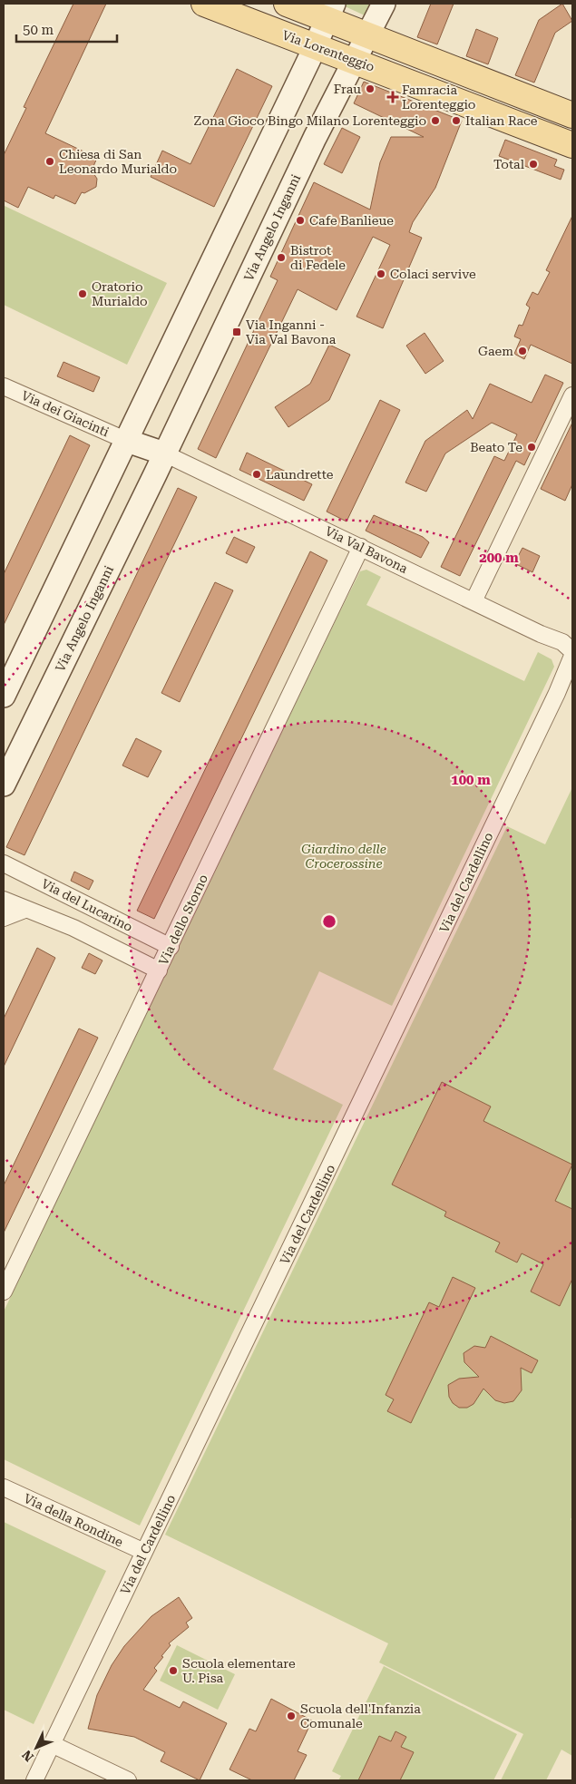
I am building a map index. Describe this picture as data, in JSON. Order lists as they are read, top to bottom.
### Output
{
  "streets": {
    "main road": ["Via Lorenteggio"],
    "street": [
      "Via Angelo Inganni",
      "Via dei Giacinti",
      "Via Val Bavona",
      "Via del Cardellino",
      "Via del Lucarino",
      "Via dello Storno",
      "Via della Rondine"
    ]
  },
  "crossings": [
    ["Via Lorenteggio", "Via Angelo Inganni"],
    ["Via Angelo Inganni", "Via Val Bavona"],
    ["Via Val Bavona", "Via del Cardellino"],
    ["Via Val Bavona", "Via dello Storno"],
    ["Via del Cardellino", "Via della Rondine"],
    ["Via del Lucarino", "Via dello Storno"]
  ],
  "parks": ["Giardino delle Crocerossine"],
  "places": {
    "other": [
      "Frau",
      "Zona Gioco Bingo Milano Lorenteggio",
      "Italian Race",
      "Chiesa di San Leonardo Murialdo",
      "Total",
      "Cafe Banlieue",
      "Bistrot di Fedele",
      "Colaci servive",
      "Oratorio Murialdo",
      "Gaem",
      "Beato Te",
      "Laundrette",
      "Scuola elementare U. Pisa",
      "Scuola dell'Infanzia Comunale"
    ],
    "health": ["Famracia Lorenteggio"],
    "transit": ["Via Inganni - Via Val Bavona"]
  },
  "scale_bar": "50 m",
  "north": "bottom left",
  "rings": ["200 m", "100 m"]
}
